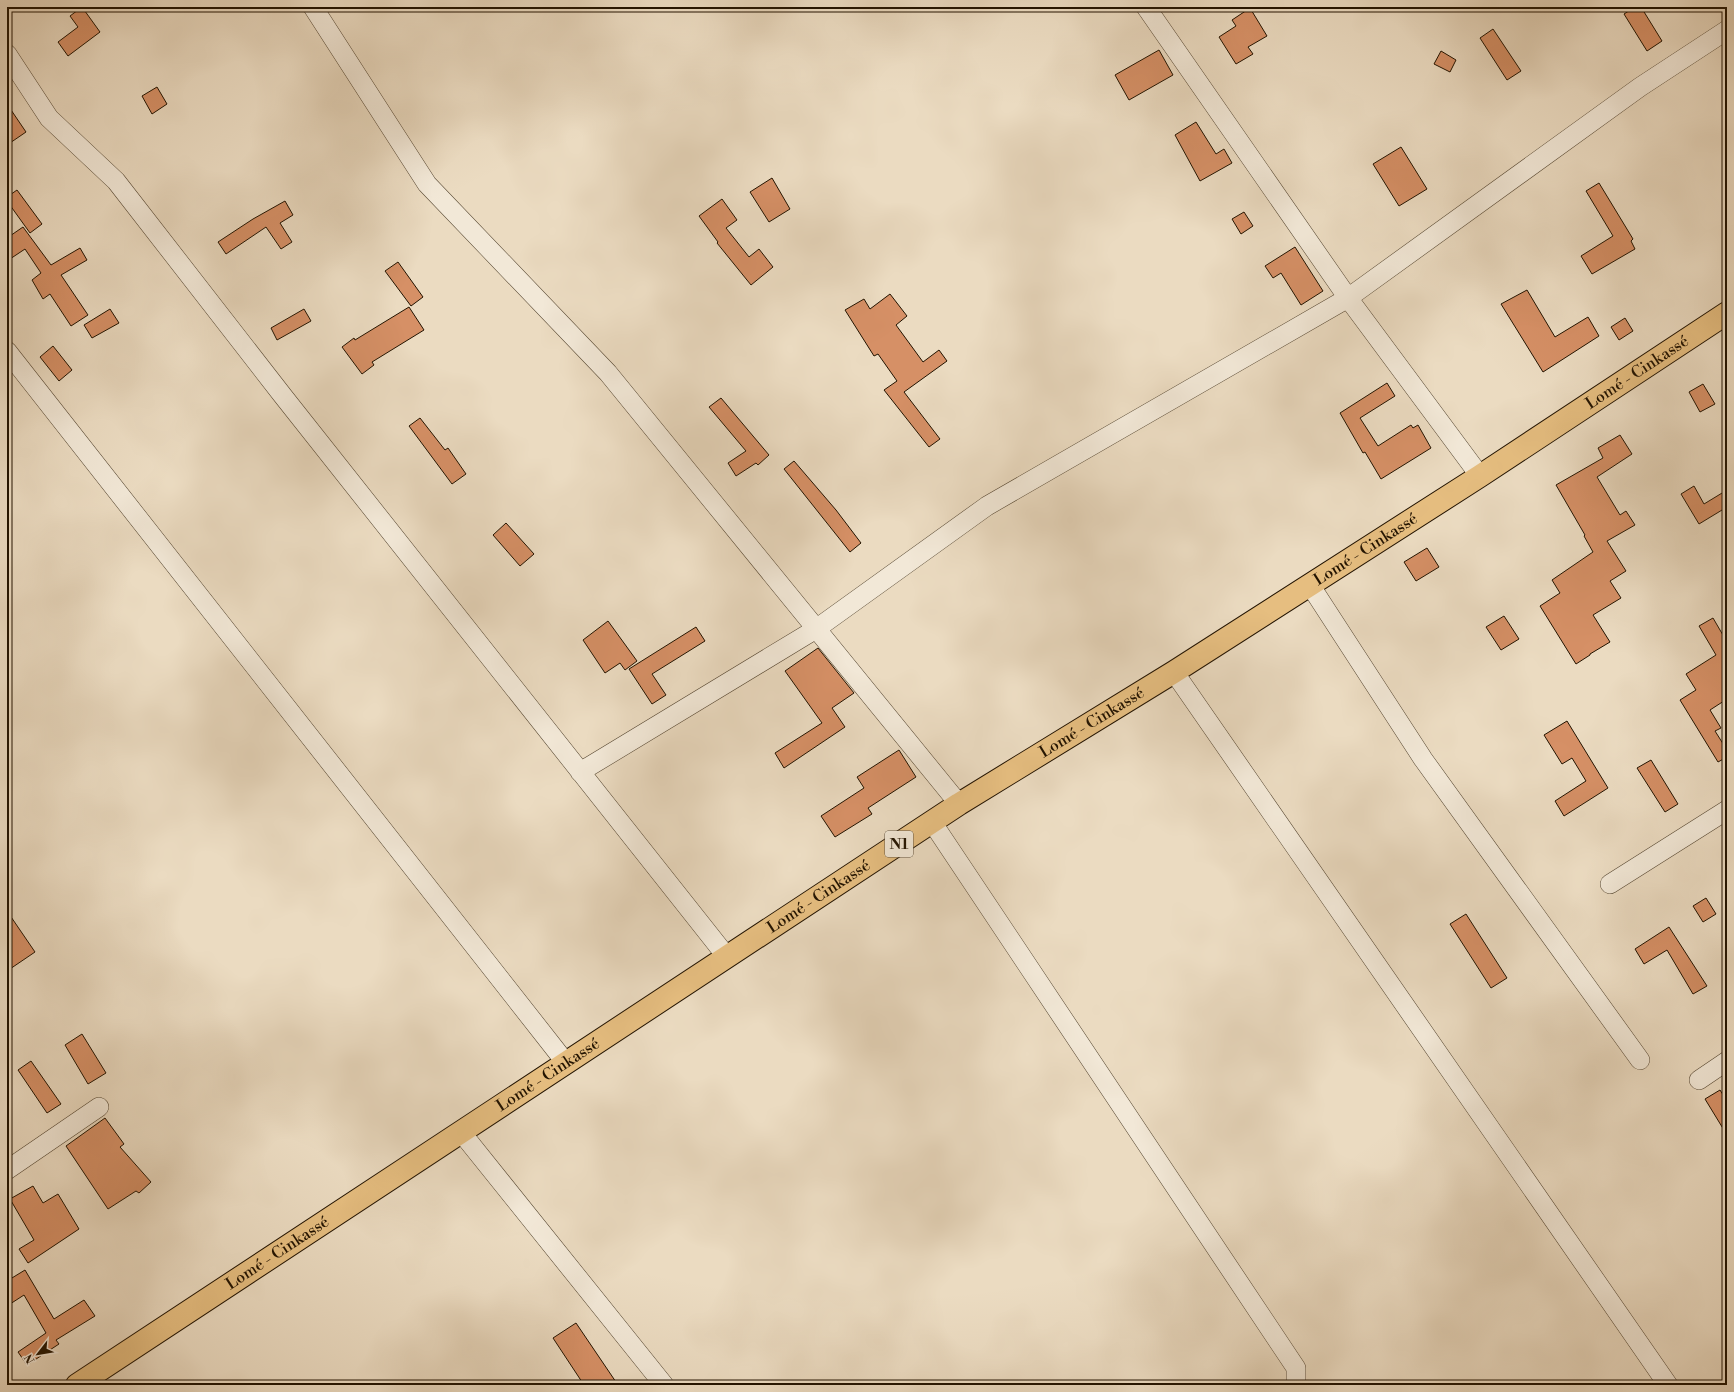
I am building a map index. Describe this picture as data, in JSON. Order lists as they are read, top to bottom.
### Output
{
  "streets": {
    "highway": ["Lomé - Cinkassé", "N1"]
  },
  "north": "bottom left"
}
